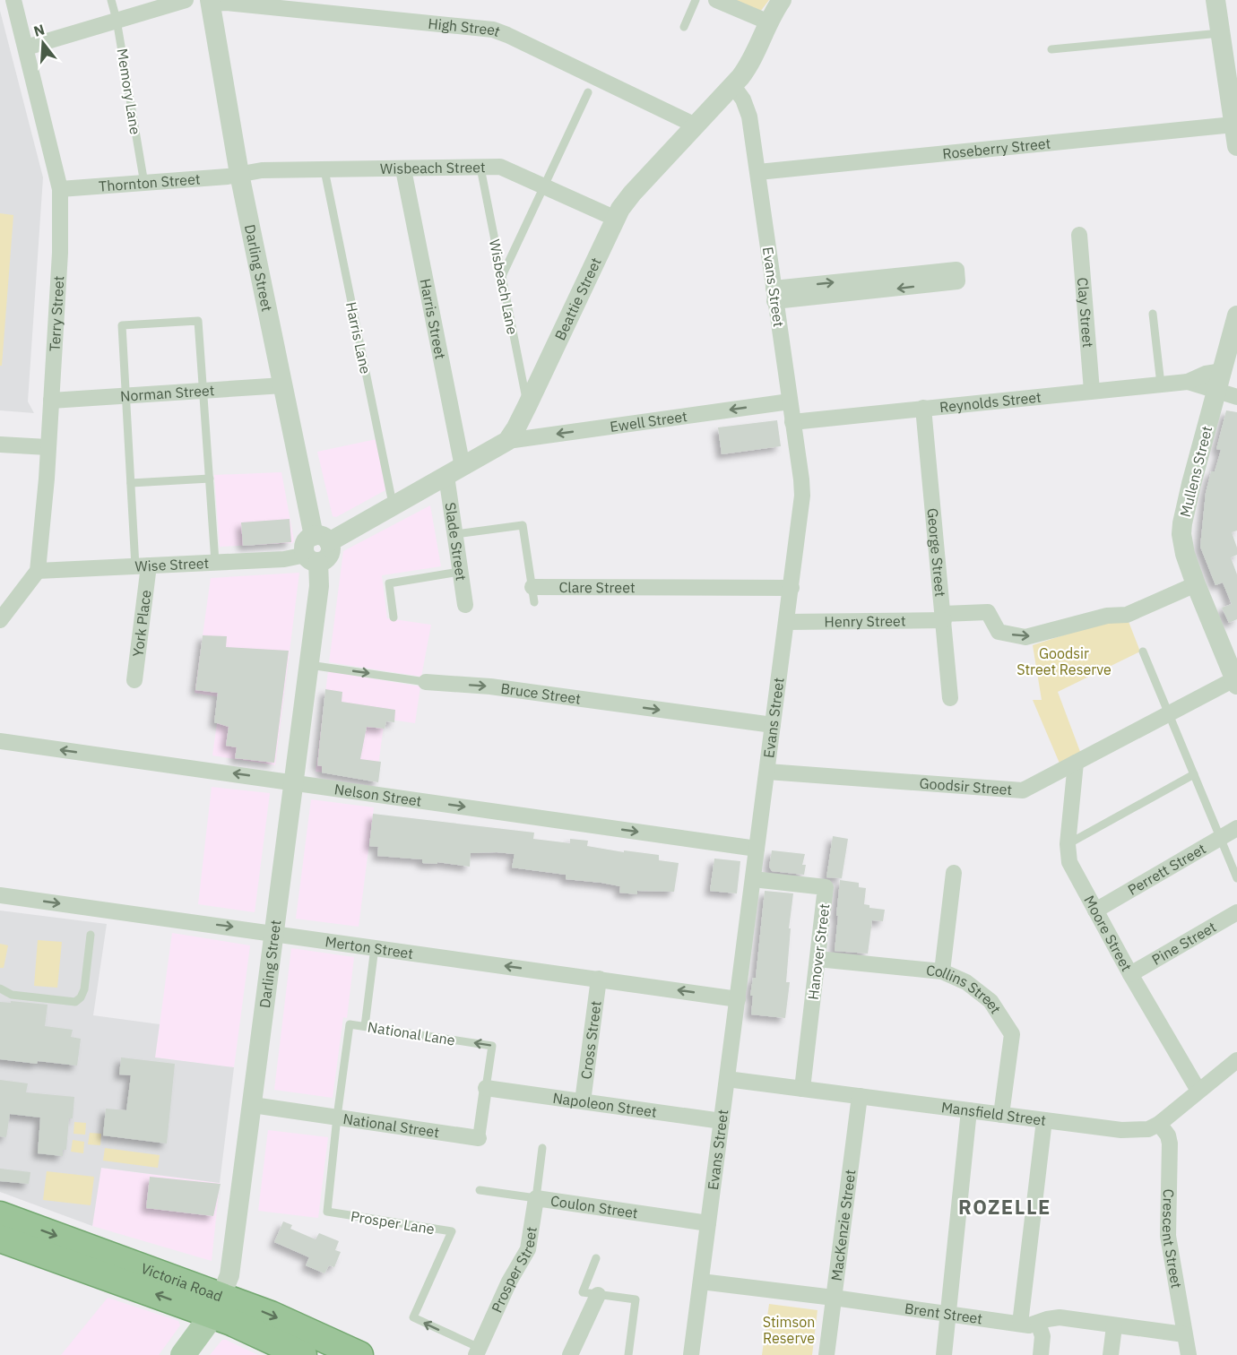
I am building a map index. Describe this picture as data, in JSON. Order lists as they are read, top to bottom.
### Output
{
  "streets": {
    "highway": ["Victoria Road"],
    "main road": ["Darling Street"],
    "street": [
      "High Street",
      "Roseberry Street",
      "Wisbeach Street",
      "Thornton Street",
      "Evans Street",
      "Beattie Street",
      "Clay Street",
      "Terry Street",
      "Harris Street",
      "Norman Street",
      "Reynolds Street",
      "Ewell Street",
      "Mullens Street",
      "Slade Street",
      "George Street",
      "Wise Street",
      "Clare Street",
      "Henry Street",
      "York Place",
      "Bruce Street",
      "Goodsir Street",
      "Nelson Street",
      "Perrett Street",
      "Moore Street",
      "Pine Street",
      "Merton Street",
      "Hanover Street",
      "Collins Street",
      "Cross Street",
      "Napoleon Street",
      "Mansfield Street",
      "National Street",
      "Coulon Street",
      "MacKenzie Street",
      "Crescent Street",
      "Prosper Street",
      "Brent Street"
    ],
    "lane": [
      "Memory Lane",
      "Wisbeach Lane",
      "Harris Lane",
      "National Lane",
      "Prosper Lane"
    ]
  },
  "crossings": [
    ["High Street", "Darling Street"],
    ["High Street", "Beattie Street"],
    ["Memory Lane", "Thornton Street"],
    ["Roseberry Street", "Evans Street"],
    ["Wisbeach Street", "Thornton Street"],
    ["Wisbeach Street", "Darling Street"],
    ["Wisbeach Street", "Wisbeach Lane"],
    ["Wisbeach Street", "Beattie Street"],
    ["Wisbeach Street", "Harris Street"],
    ["Wisbeach Street", "Harris Lane"],
    ["Thornton Street", "Darling Street"],
    ["Thornton Street", "Terry Street"],
    ["Darling Street", "Beattie Street"],
    ["Darling Street", "Norman Street"],
    ["Darling Street", "Wise Street"],
    ["Darling Street", "Bruce Street"],
    ["Darling Street", "Nelson Street"],
    ["Darling Street", "Merton Street"],
    ["Darling Street", "National Street"],
    ["Darling Street", "Victoria Road"],
    ["Wisbeach Lane", "Beattie Street"],
    ["Evans Street", "Beattie Street"],
    ["Evans Street", "Reynolds Street"],
    ["Evans Street", "Ewell Street"],
    ["Evans Street", "Clare Street"],
    ["Evans Street", "Henry Street"],
    ["Evans Street", "Bruce Street"],
    ["Evans Street", "Goodsir Street"],
    ["Evans Street", "Nelson Street"],
    ["Evans Street", "Merton Street"],
    ["Evans Street", "Hanover Street"],
    ["Evans Street", "Napoleon Street"],
    ["Evans Street", "Mansfield Street"],
    ["Evans Street", "Coulon Street"],
    ["Evans Street", "Brent Street"],
    ["Beattie Street", "Harris Street"],
    ["Beattie Street", "Harris Lane"],
    ["Beattie Street", "Ewell Street"],
    ["Beattie Street", "Slade Street"],
    ["Clay Street", "Reynolds Street"],
    ["Terry Street", "Norman Street"],
    ["Terry Street", "Wise Street"],
    ["Harris Street", "Slade Street"],
    ["Reynolds Street", "Mullens Street"],
    ["Reynolds Street", "George Street"],
    ["Mullens Street", "Henry Street"],
    ["Mullens Street", "Goodsir Street"],
    ["Slade Street", "Clare Street"],
    ["George Street", "Henry Street"],
    ["Wise Street", "York Place"],
    ["Goodsir Street", "Moore Street"],
    ["Perrett Street", "Moore Street"],
    ["Moore Street", "Pine Street"],
    ["Moore Street", "Mansfield Street"],
    ["Merton Street", "Cross Street"],
    ["Hanover Street", "Collins Street"],
    ["Hanover Street", "Mansfield Street"],
    ["Collins Street", "Mansfield Street"],
    ["National Lane", "Napoleon Street"],
    ["National Lane", "National Street"],
    ["National Lane", "Prosper Lane"],
    ["Cross Street", "Napoleon Street"],
    ["Napoleon Street", "National Street"],
    ["Mansfield Street", "MacKenzie Street"],
    ["Mansfield Street", "Crescent Street"],
    ["National Street", "Prosper Lane"],
    ["Coulon Street", "Prosper Street"],
    ["Prosper Lane", "Prosper Street"],
    ["MacKenzie Street", "Brent Street"],
    ["Crescent Street", "Brent Street"]
  ],
  "one_way": ["Ewell Street", "Henry Street", "Bruce Street"],
  "districts": ["ROZELLE"],
  "parks": ["Goodsir Street Reserve", "Stimson Reserve"],
  "north": "top"
}
